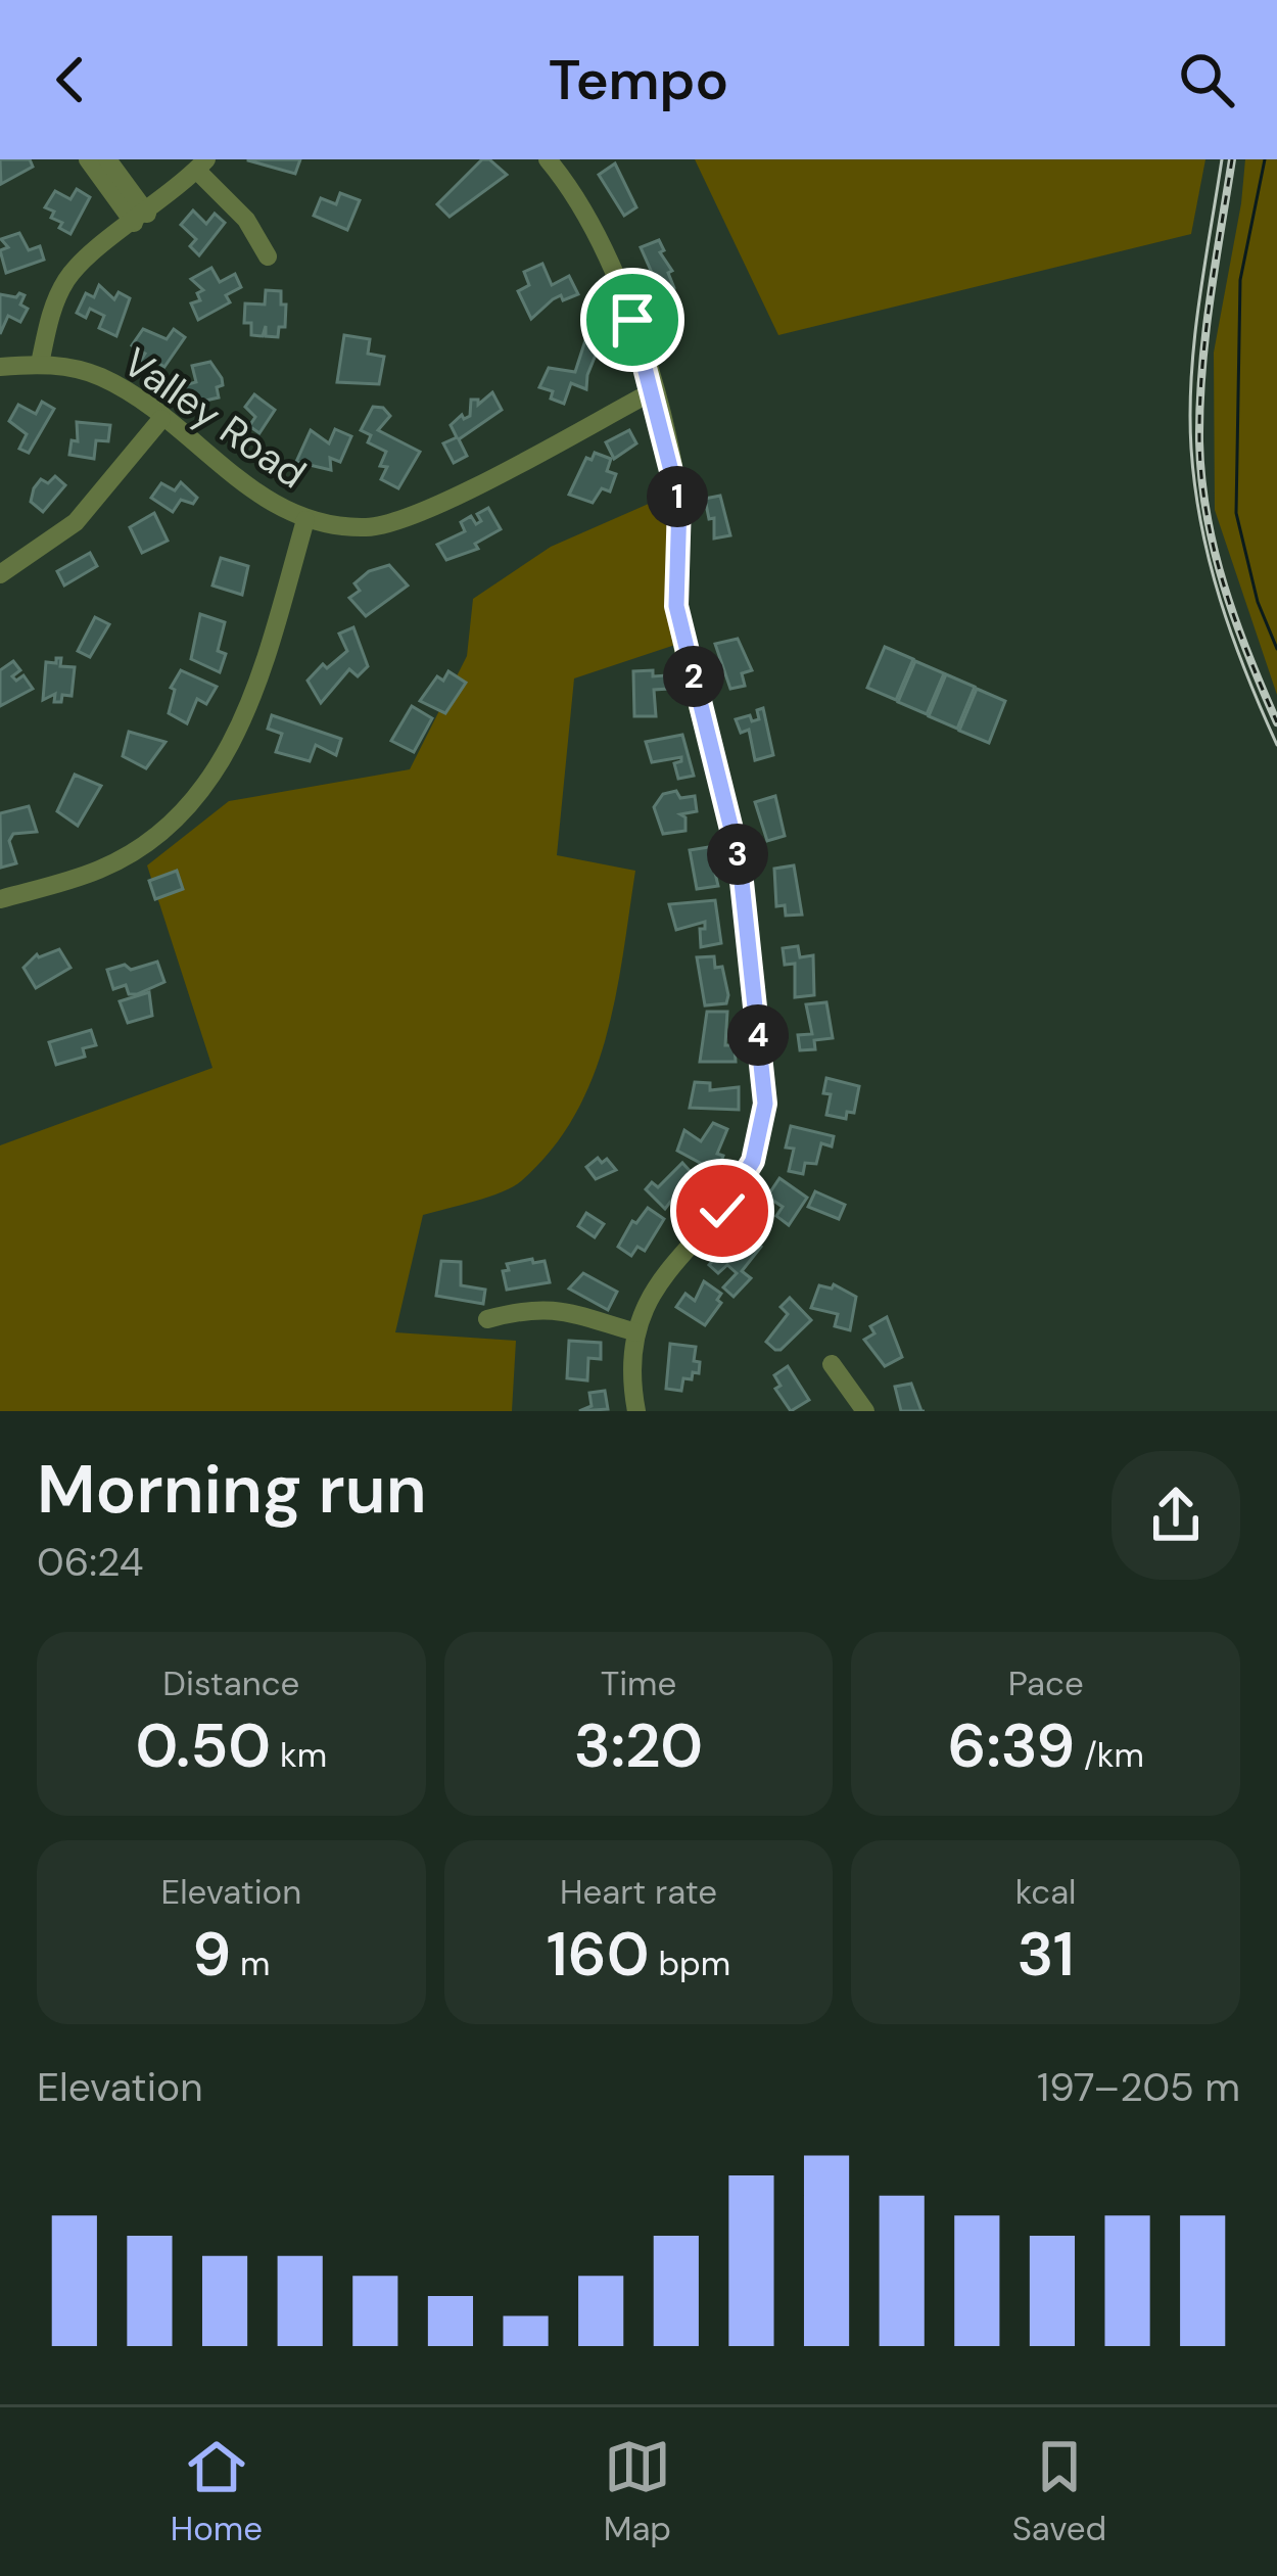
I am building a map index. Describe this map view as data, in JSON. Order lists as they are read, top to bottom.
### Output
{
  "streets": {
    "street": ["Valley Road"]
  },
  "page": {
    "header": "Tempo",
    "pins": [
      "1",
      "2",
      "3",
      "4"
    ],
    "heading": ["Morning run", "06:24"],
    "stats": [
      ["Distance", "0.50 km"],
      ["Time", "3:20"],
      ["Pace", "6:39 /km"],
      ["Elevation", "9 m"],
      ["Heart rate", "160 bpm"],
      ["kcal", "31"]
    ],
    "chart": ["Elevation", "197–205 m"],
    "tabs": ["Home", "Map", "Saved"]
  }
}
